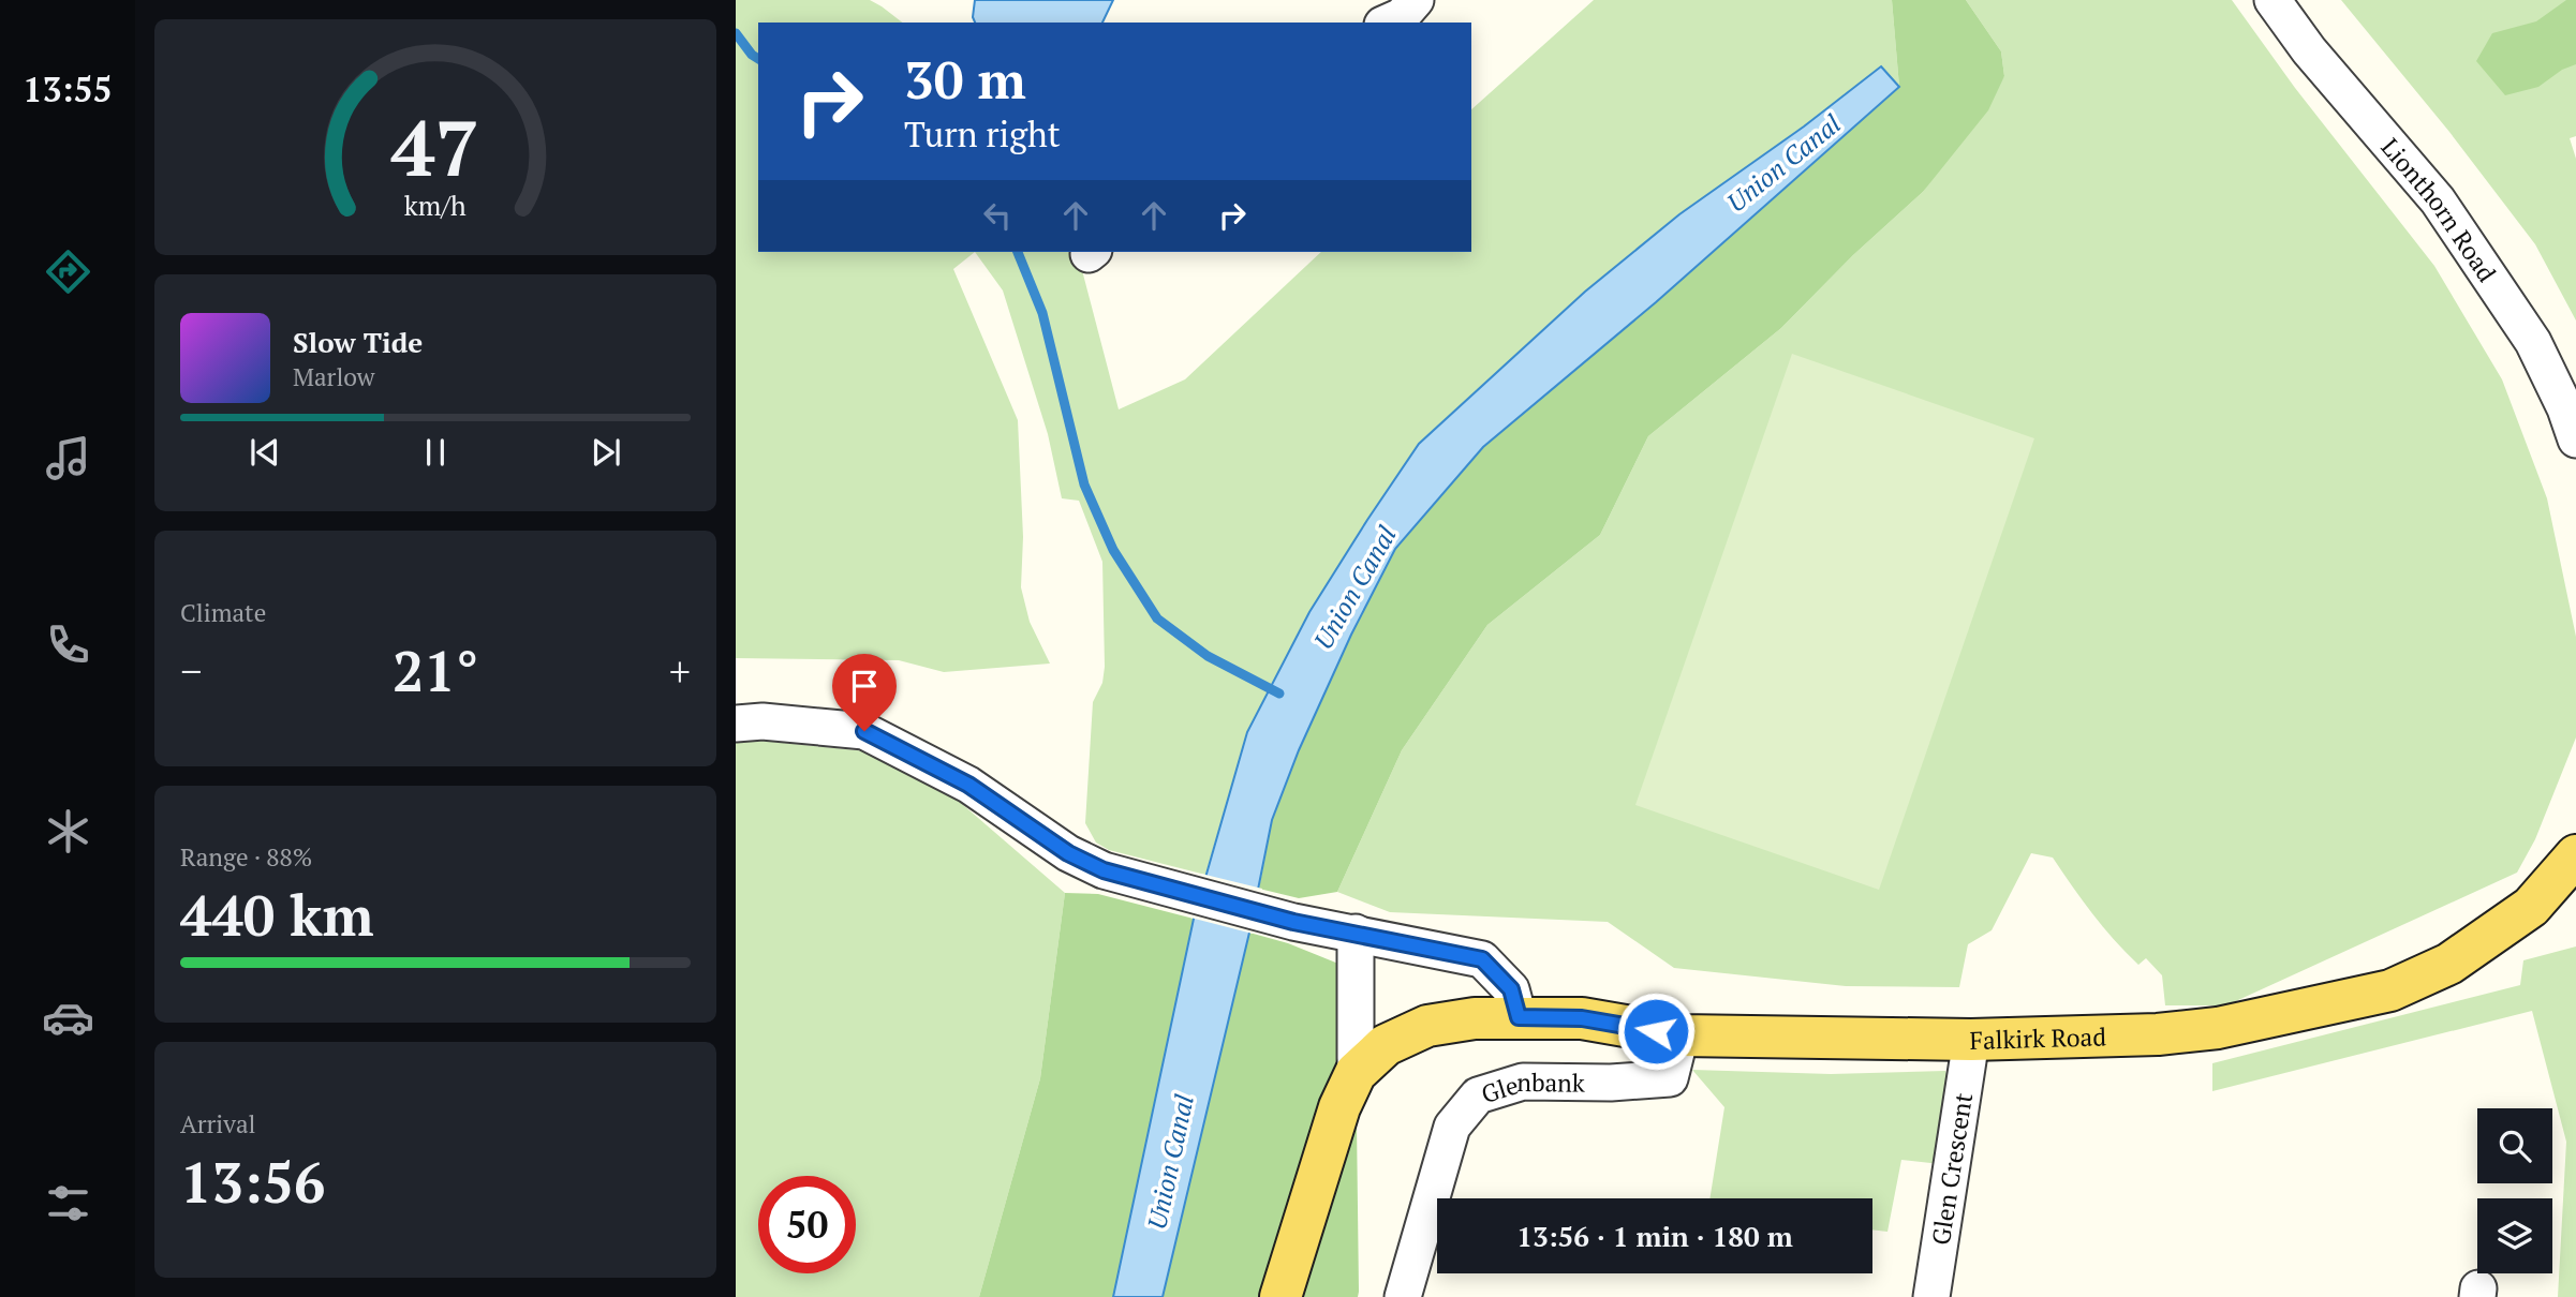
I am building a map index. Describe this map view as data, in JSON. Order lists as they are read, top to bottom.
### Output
{
  "streets": {
    "main road": ["Falkirk Road"],
    "street": ["Lionthorn Road", "Glenbank", "Glen Crescent"]
  },
  "crossings": [
    ["Falkirk Road", "Glenbank"],
    ["Falkirk Road", "Glen Crescent"]
  ],
  "water": ["Union Canal"],
  "page": {
    "tabs": "13:55",
    "turn": ["30 m", "Turn right"],
    "song": ["Slow Tide", "Marlow"],
    "tile": [
      "Climate",
      ["Range · 88%", "440 km"],
      ["Arrival", "13:56"]
    ],
    "heat": ["−", "21°", "+"],
    "limit": "50",
    "trip": "13:56 · 1 min · 180 m",
    "gauge": ["47", "km/h"]
  }
}
